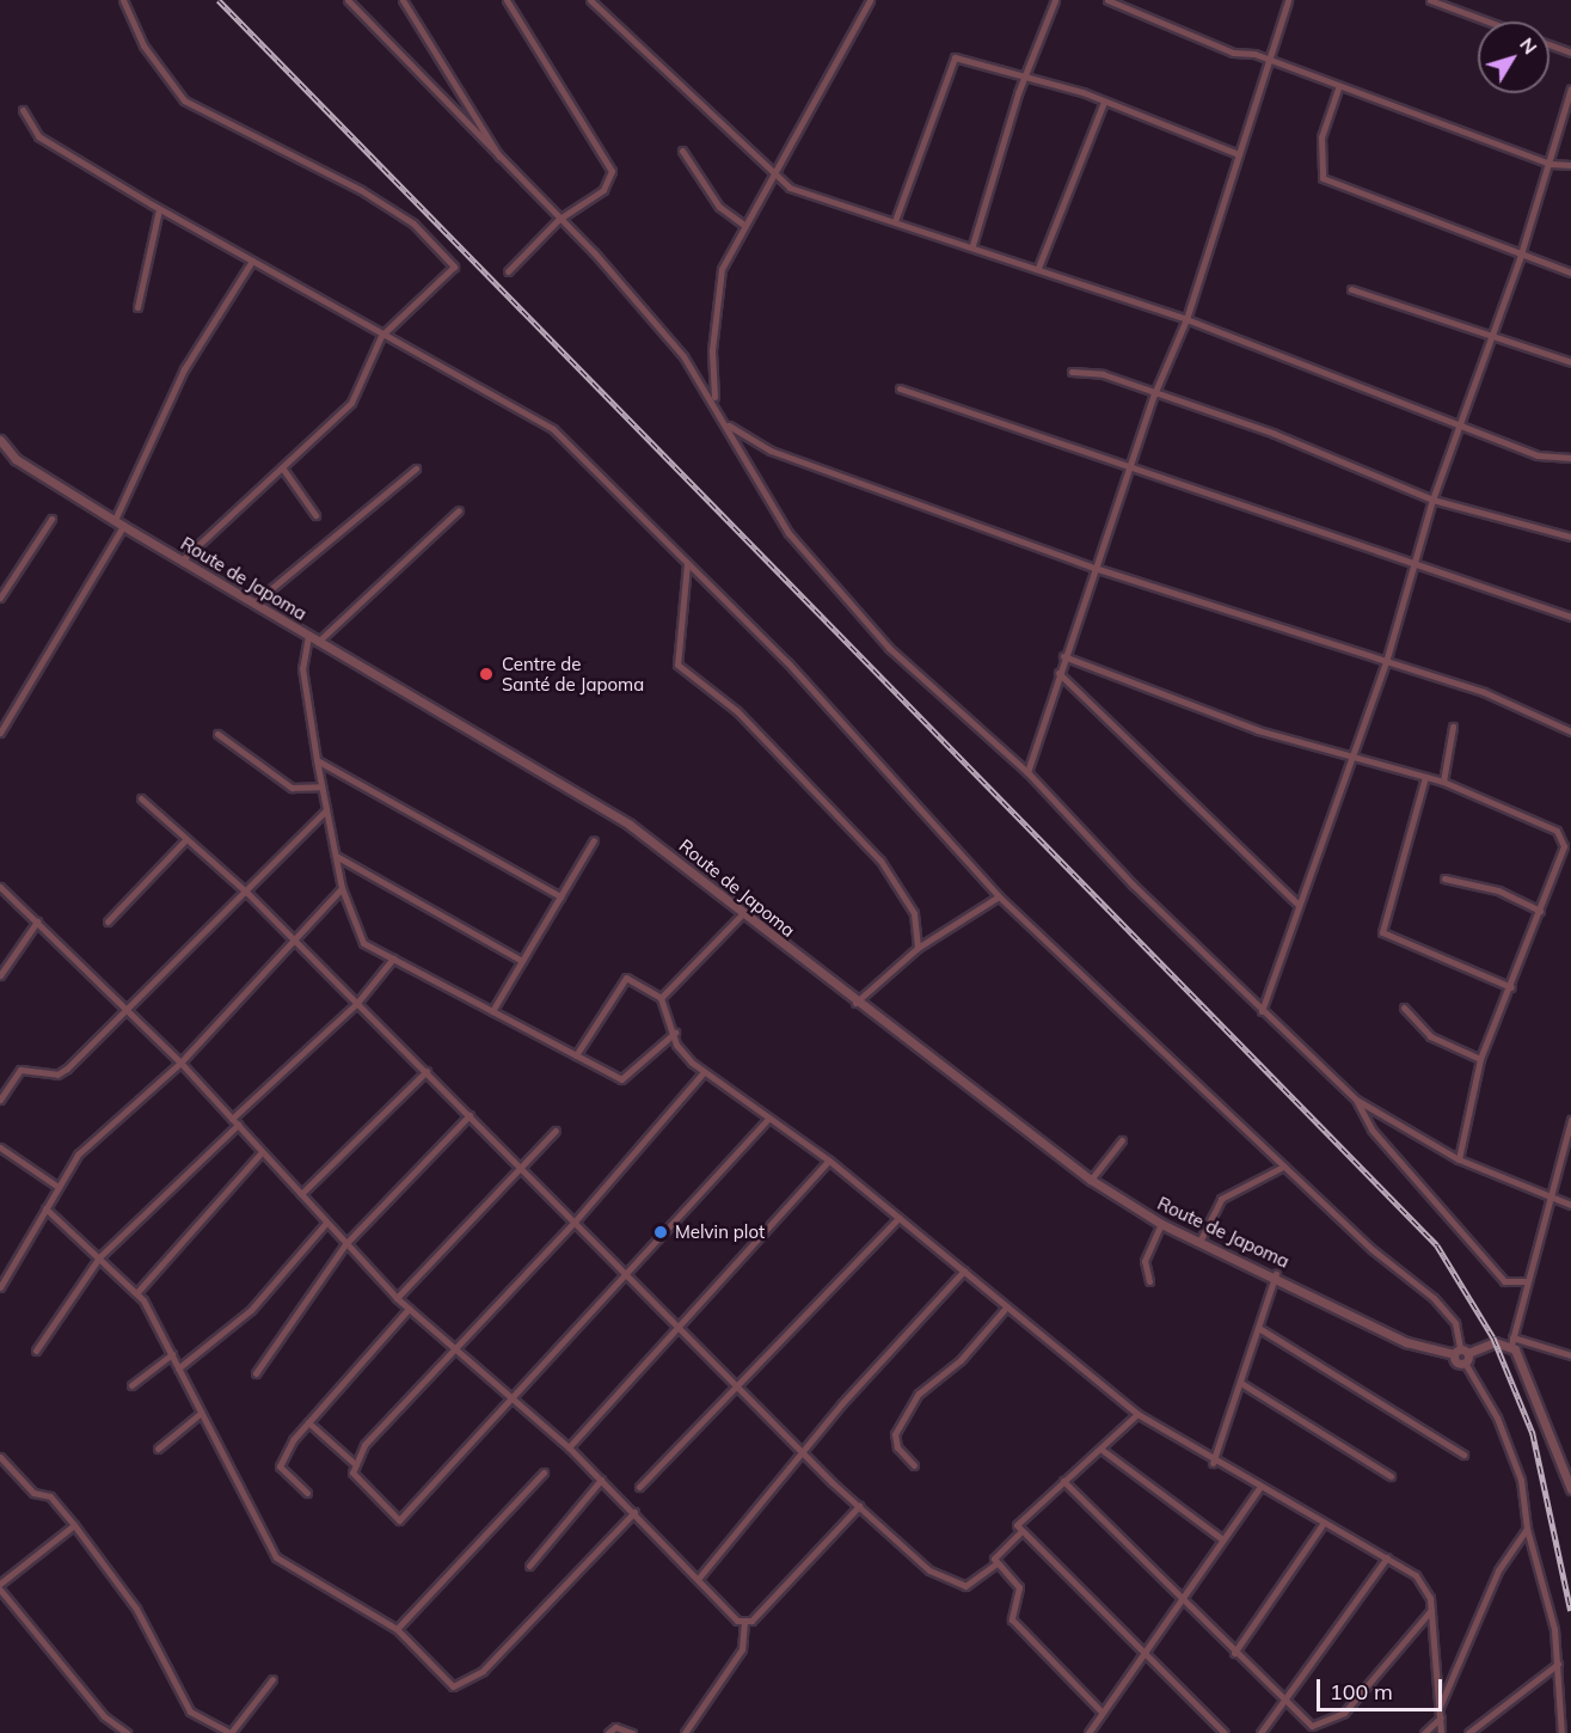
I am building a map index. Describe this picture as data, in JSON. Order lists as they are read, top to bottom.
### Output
{
  "streets": {
    "street": ["Route de Japoma"]
  },
  "places": ["Centre de Santé de Japoma", "Melvin plot"],
  "scale_bar": "100 m",
  "north": "top right"
}
